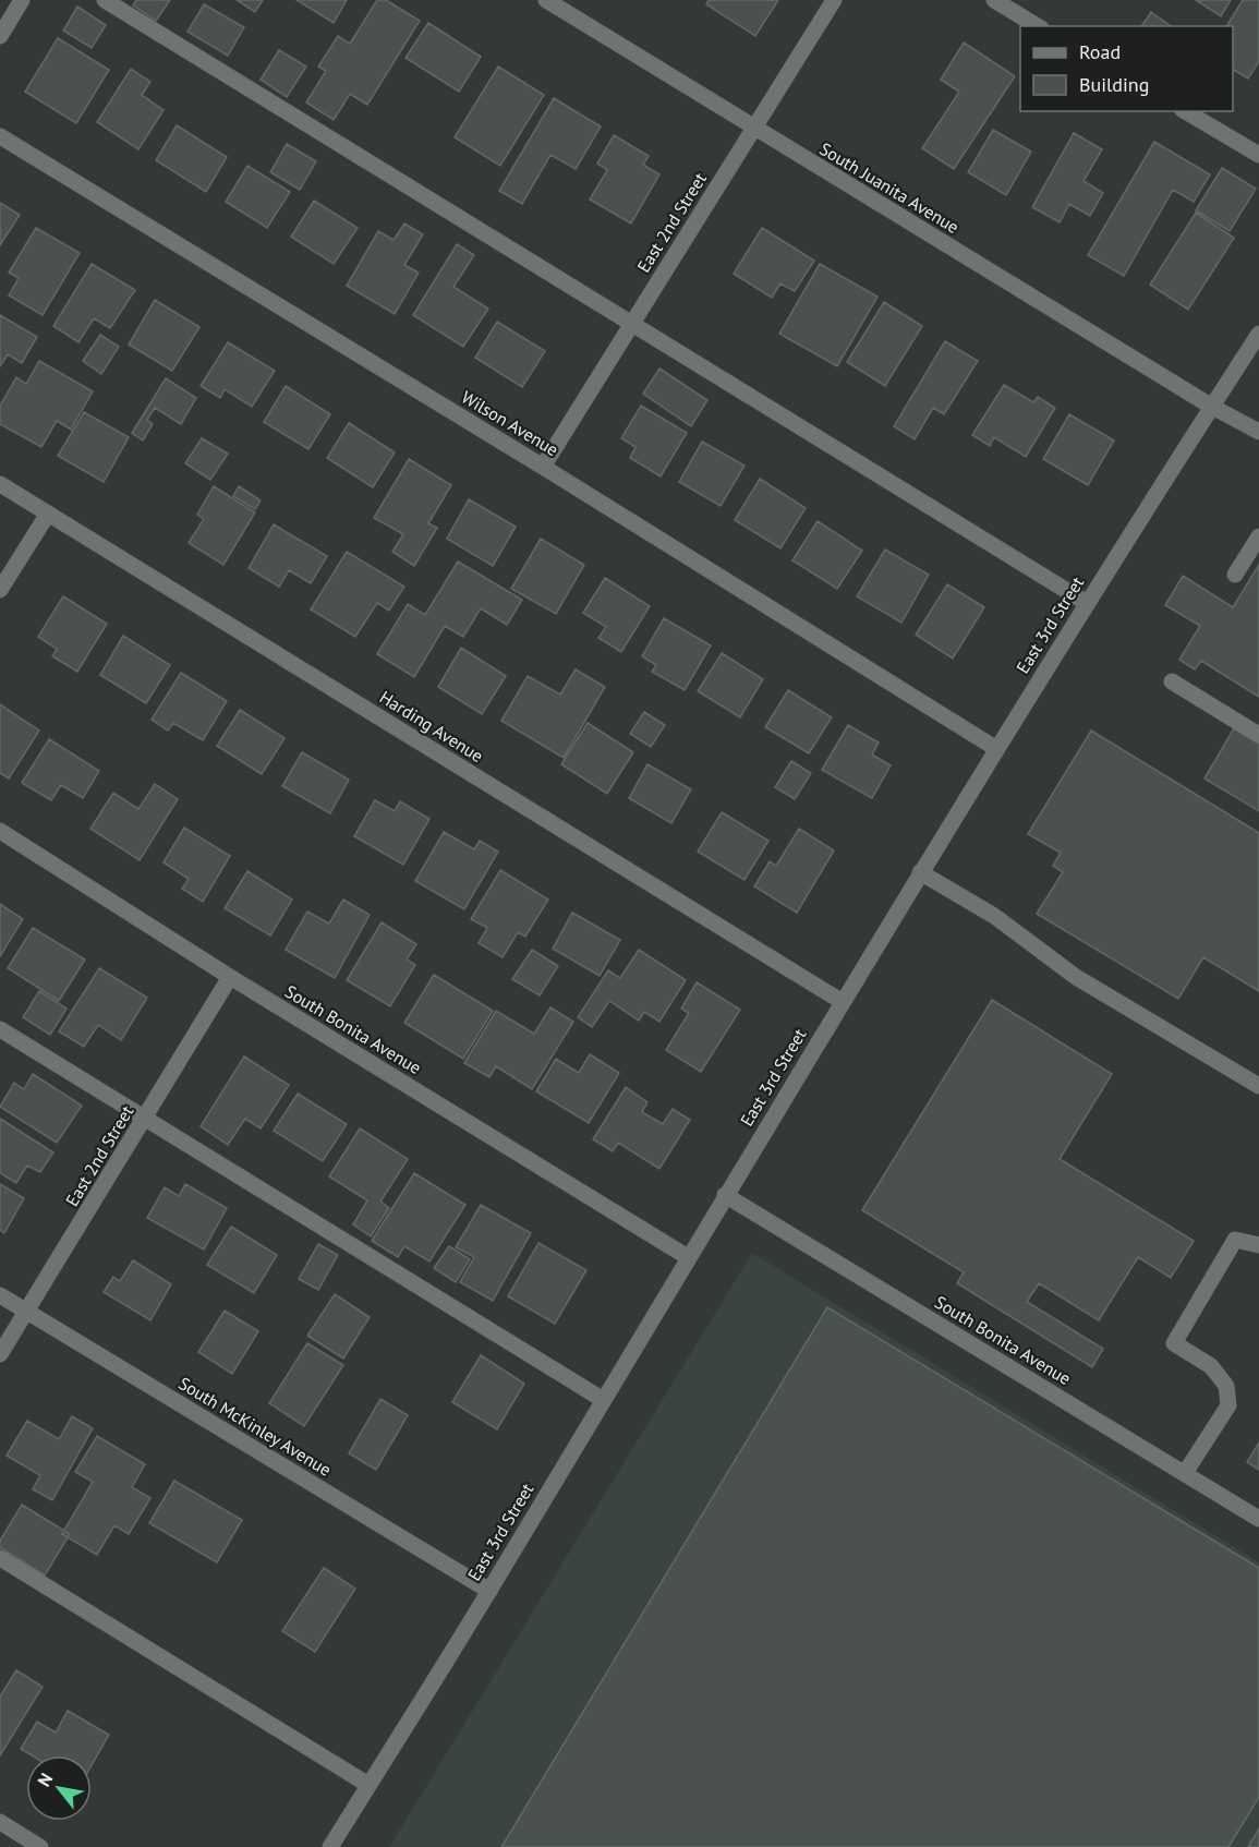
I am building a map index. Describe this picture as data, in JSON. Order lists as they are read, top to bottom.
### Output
{
  "streets": {
    "street": [
      "South Juanita Avenue",
      "East 2nd Street",
      "Wilson Avenue",
      "East 3rd Street",
      "Harding Avenue",
      "South Bonita Avenue",
      "South McKinley Avenue"
    ]
  },
  "crossings": [
    ["South Juanita Avenue", "East 2nd Street"],
    ["South Juanita Avenue", "East 3rd Street"],
    ["East 2nd Street", "Wilson Avenue"],
    ["East 2nd Street", "South Bonita Avenue"],
    ["East 2nd Street", "South McKinley Avenue"],
    ["Wilson Avenue", "East 3rd Street"],
    ["East 3rd Street", "Harding Avenue"],
    ["East 3rd Street", "South Bonita Avenue"],
    ["East 3rd Street", "South McKinley Avenue"]
  ],
  "legend": ["Road", "Building"],
  "north": "top left"
}
